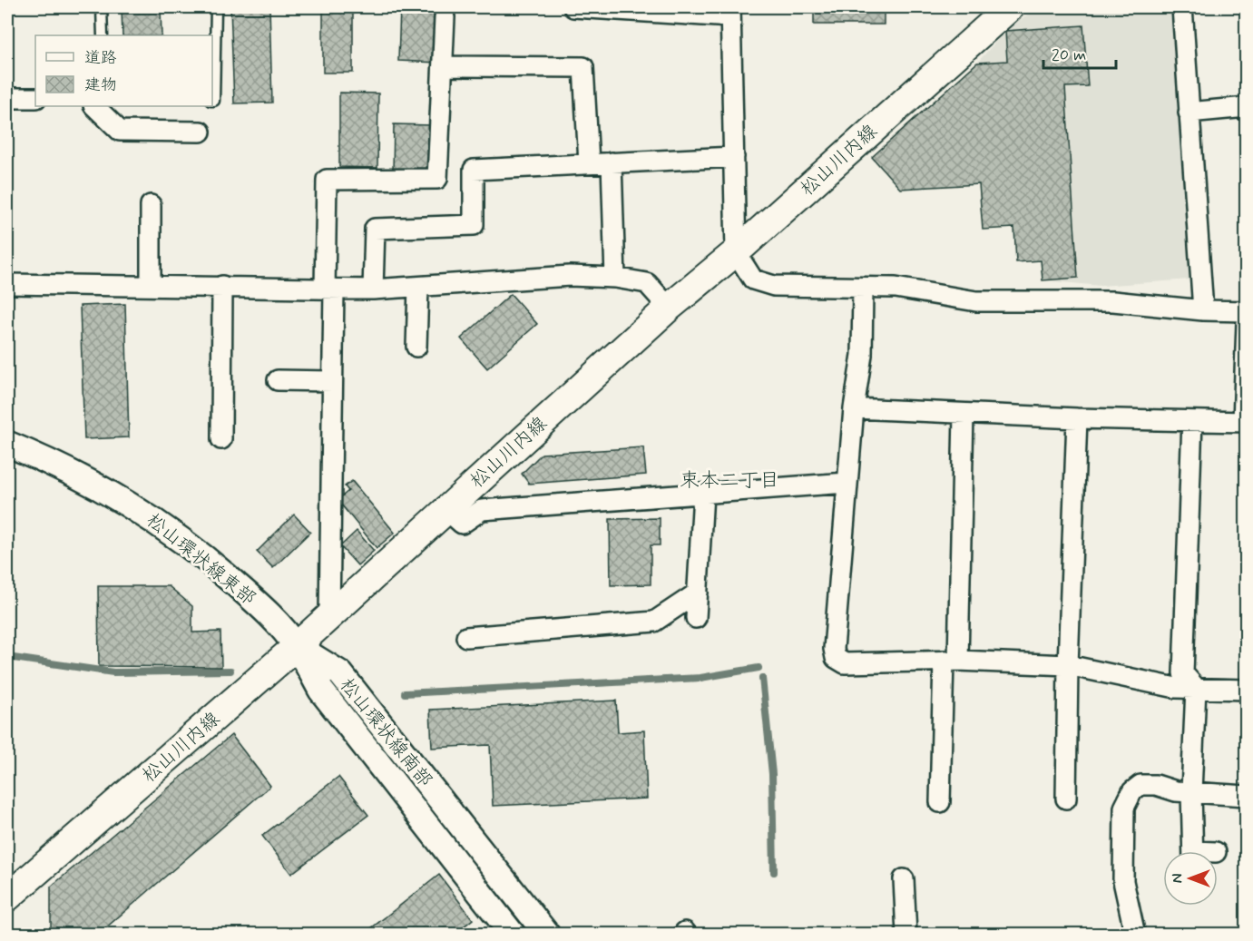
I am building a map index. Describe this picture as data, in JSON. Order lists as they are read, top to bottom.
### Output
{
  "streets": {
    "main road": ["松山川内線"],
    "street": ["松山環状線東部", "松山環状線南部"]
  },
  "crossings": [
    ["松山川内線", "松山環状線東部"],
    ["松山川内線", "松山環状線南部"],
    ["松山環状線東部", "松山環状線南部"]
  ],
  "districts": ["束本二丁目"],
  "legend": ["道路", "建物"],
  "scale_bar": "20 m",
  "north": "left"
}
